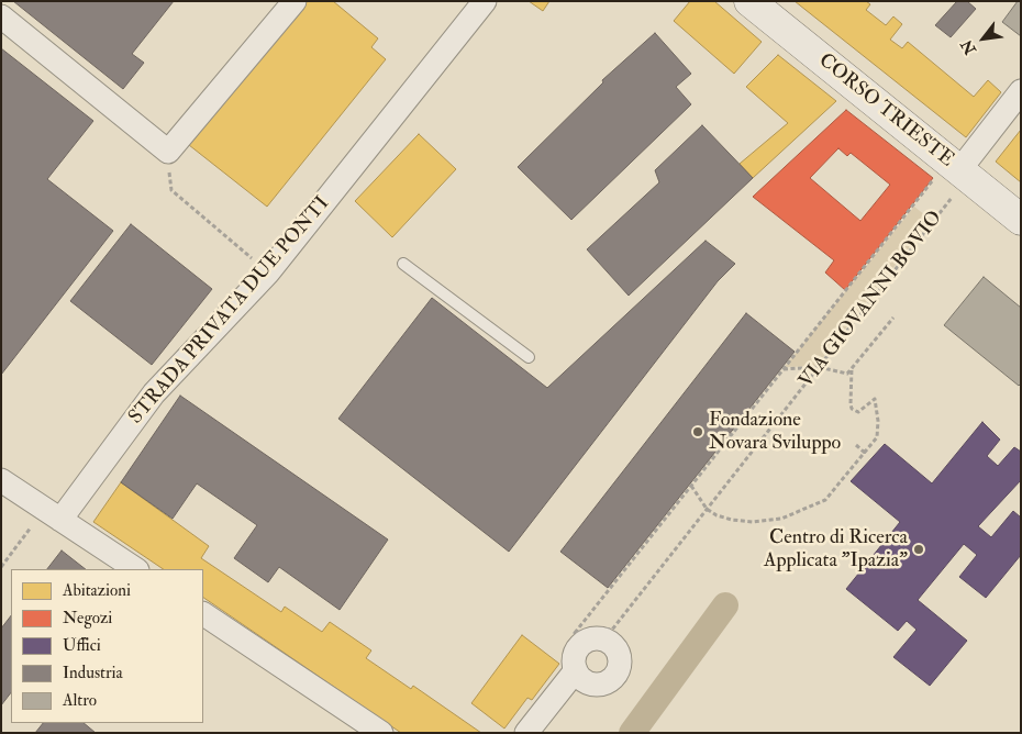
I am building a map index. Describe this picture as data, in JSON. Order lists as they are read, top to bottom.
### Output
{
  "streets": {
    "main road": ["CORSO TRIESTE"],
    "street": ["STRADA PRIVATA DUE PONTI"],
    "path": ["VIA GIOVANNI BOVIO"]
  },
  "crossings": [
    ["CORSO TRIESTE", "VIA GIOVANNI BOVIO"]
  ],
  "places": ["Fondazione Novara Sviluppo", "Centro di Ricerca Applicata \"Ipazia\""],
  "legend": [
    "Abitazioni",
    "Negozi",
    "Uffici",
    "Industria",
    "Altro"
  ],
  "north": "bottom left"
}
